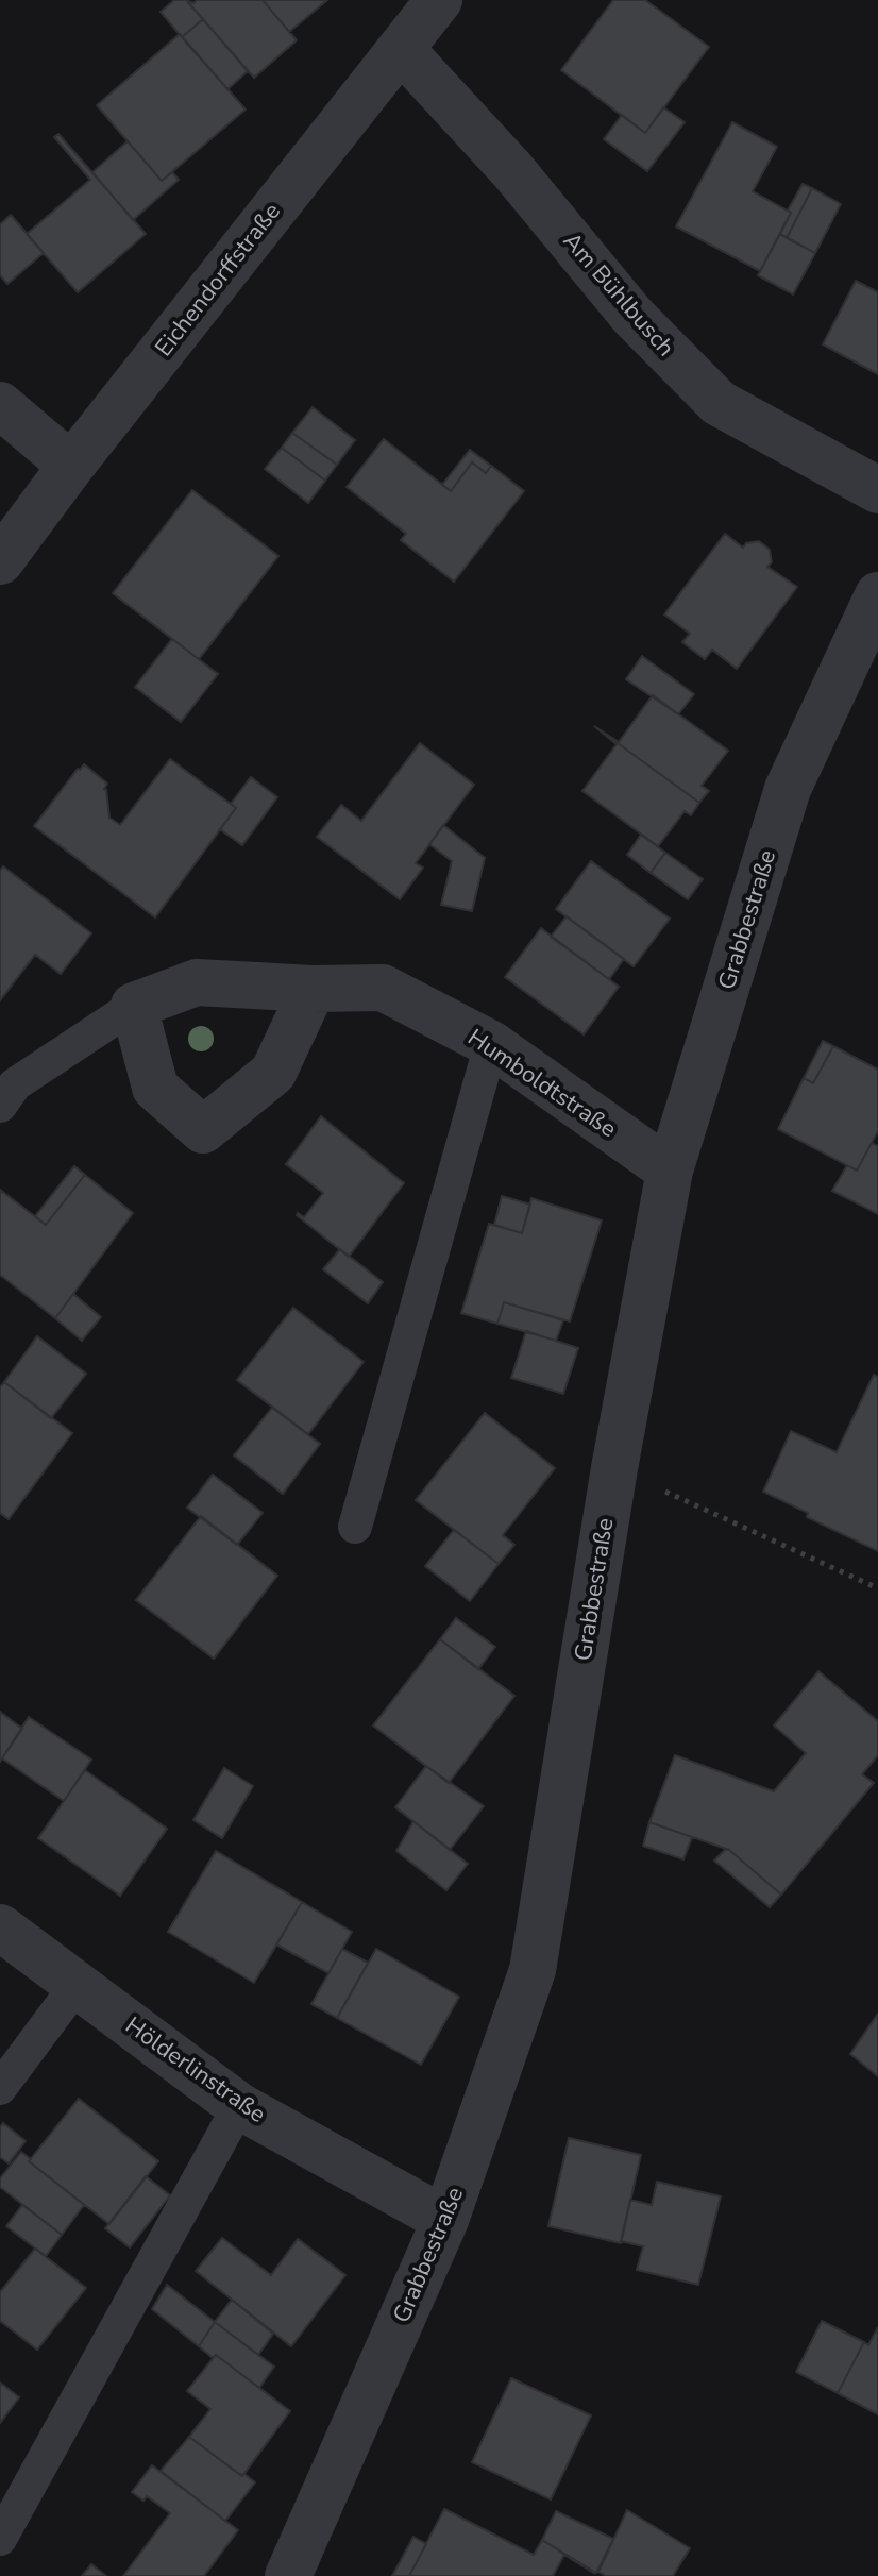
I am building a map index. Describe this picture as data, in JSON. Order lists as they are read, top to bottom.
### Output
{
  "streets": {
    "street": [
      "Eichendorffstraße",
      "Am Bühlbusch",
      "Grabbestraße",
      "Humboldtstraße",
      "Hölderlinstraße"
    ]
  },
  "crossings": [
    ["Eichendorffstraße", "Am Bühlbusch"],
    ["Grabbestraße", "Humboldtstraße"],
    ["Grabbestraße", "Hölderlinstraße"]
  ]
}
